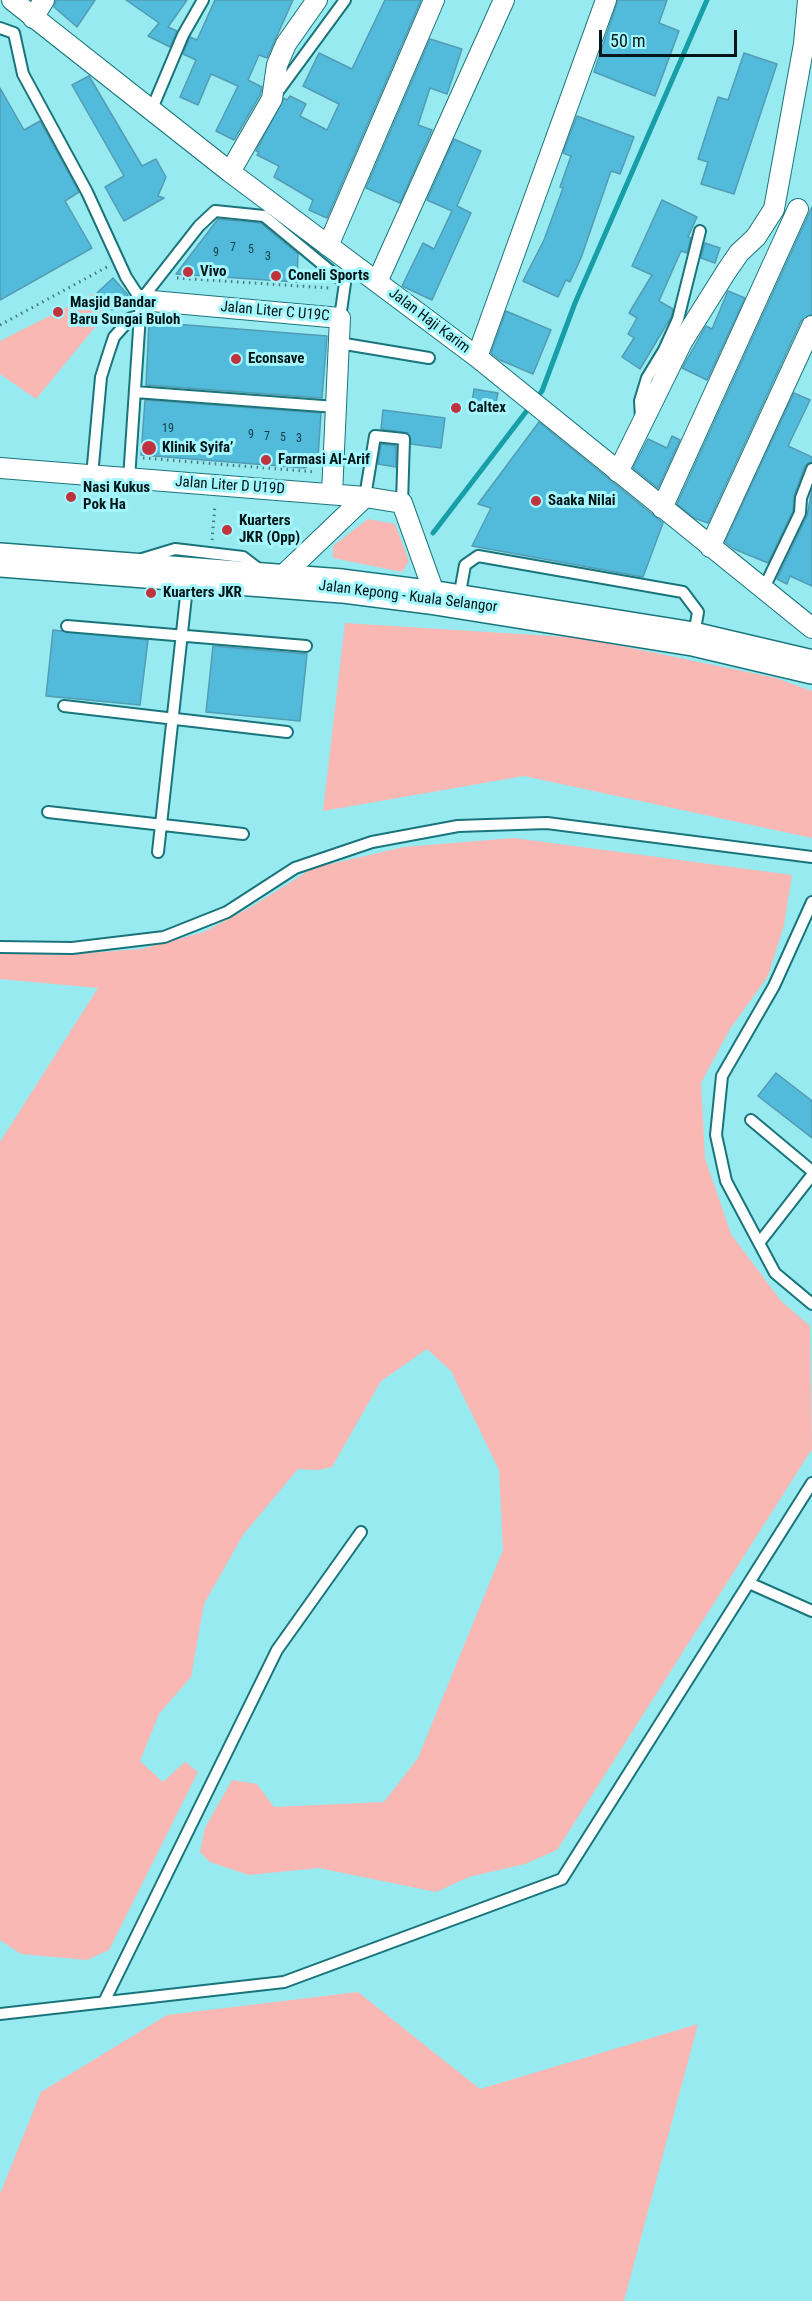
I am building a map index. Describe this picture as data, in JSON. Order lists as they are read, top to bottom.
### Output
{
  "streets": {
    "highway": ["Jalan Kepong - Kuala Selangor"],
    "street": ["Jalan Liter C U19C", "Jalan Haji Karim", "Jalan Liter D U19D"]
  },
  "crossings": [
    ["Jalan Liter C U19C", "Jalan Liter D U19D"]
  ],
  "places": [
    "Vivo",
    "Coneli Sports",
    "Masjid Bandar Baru Sungai Buloh",
    "Econsave",
    "Caltex",
    "Klinik Syifa’",
    "Farmasi Al-Arif",
    "Nasi Kukus Pok Ha",
    "Saaka Nilai",
    "Kuarters JKR (Opp)",
    "Kuarters JKR"
  ],
  "house_numbers": [
    "7",
    "5",
    "9",
    "3",
    "19",
    "9",
    "7",
    "5",
    "3"
  ],
  "scale_bar": "50 m"
}
